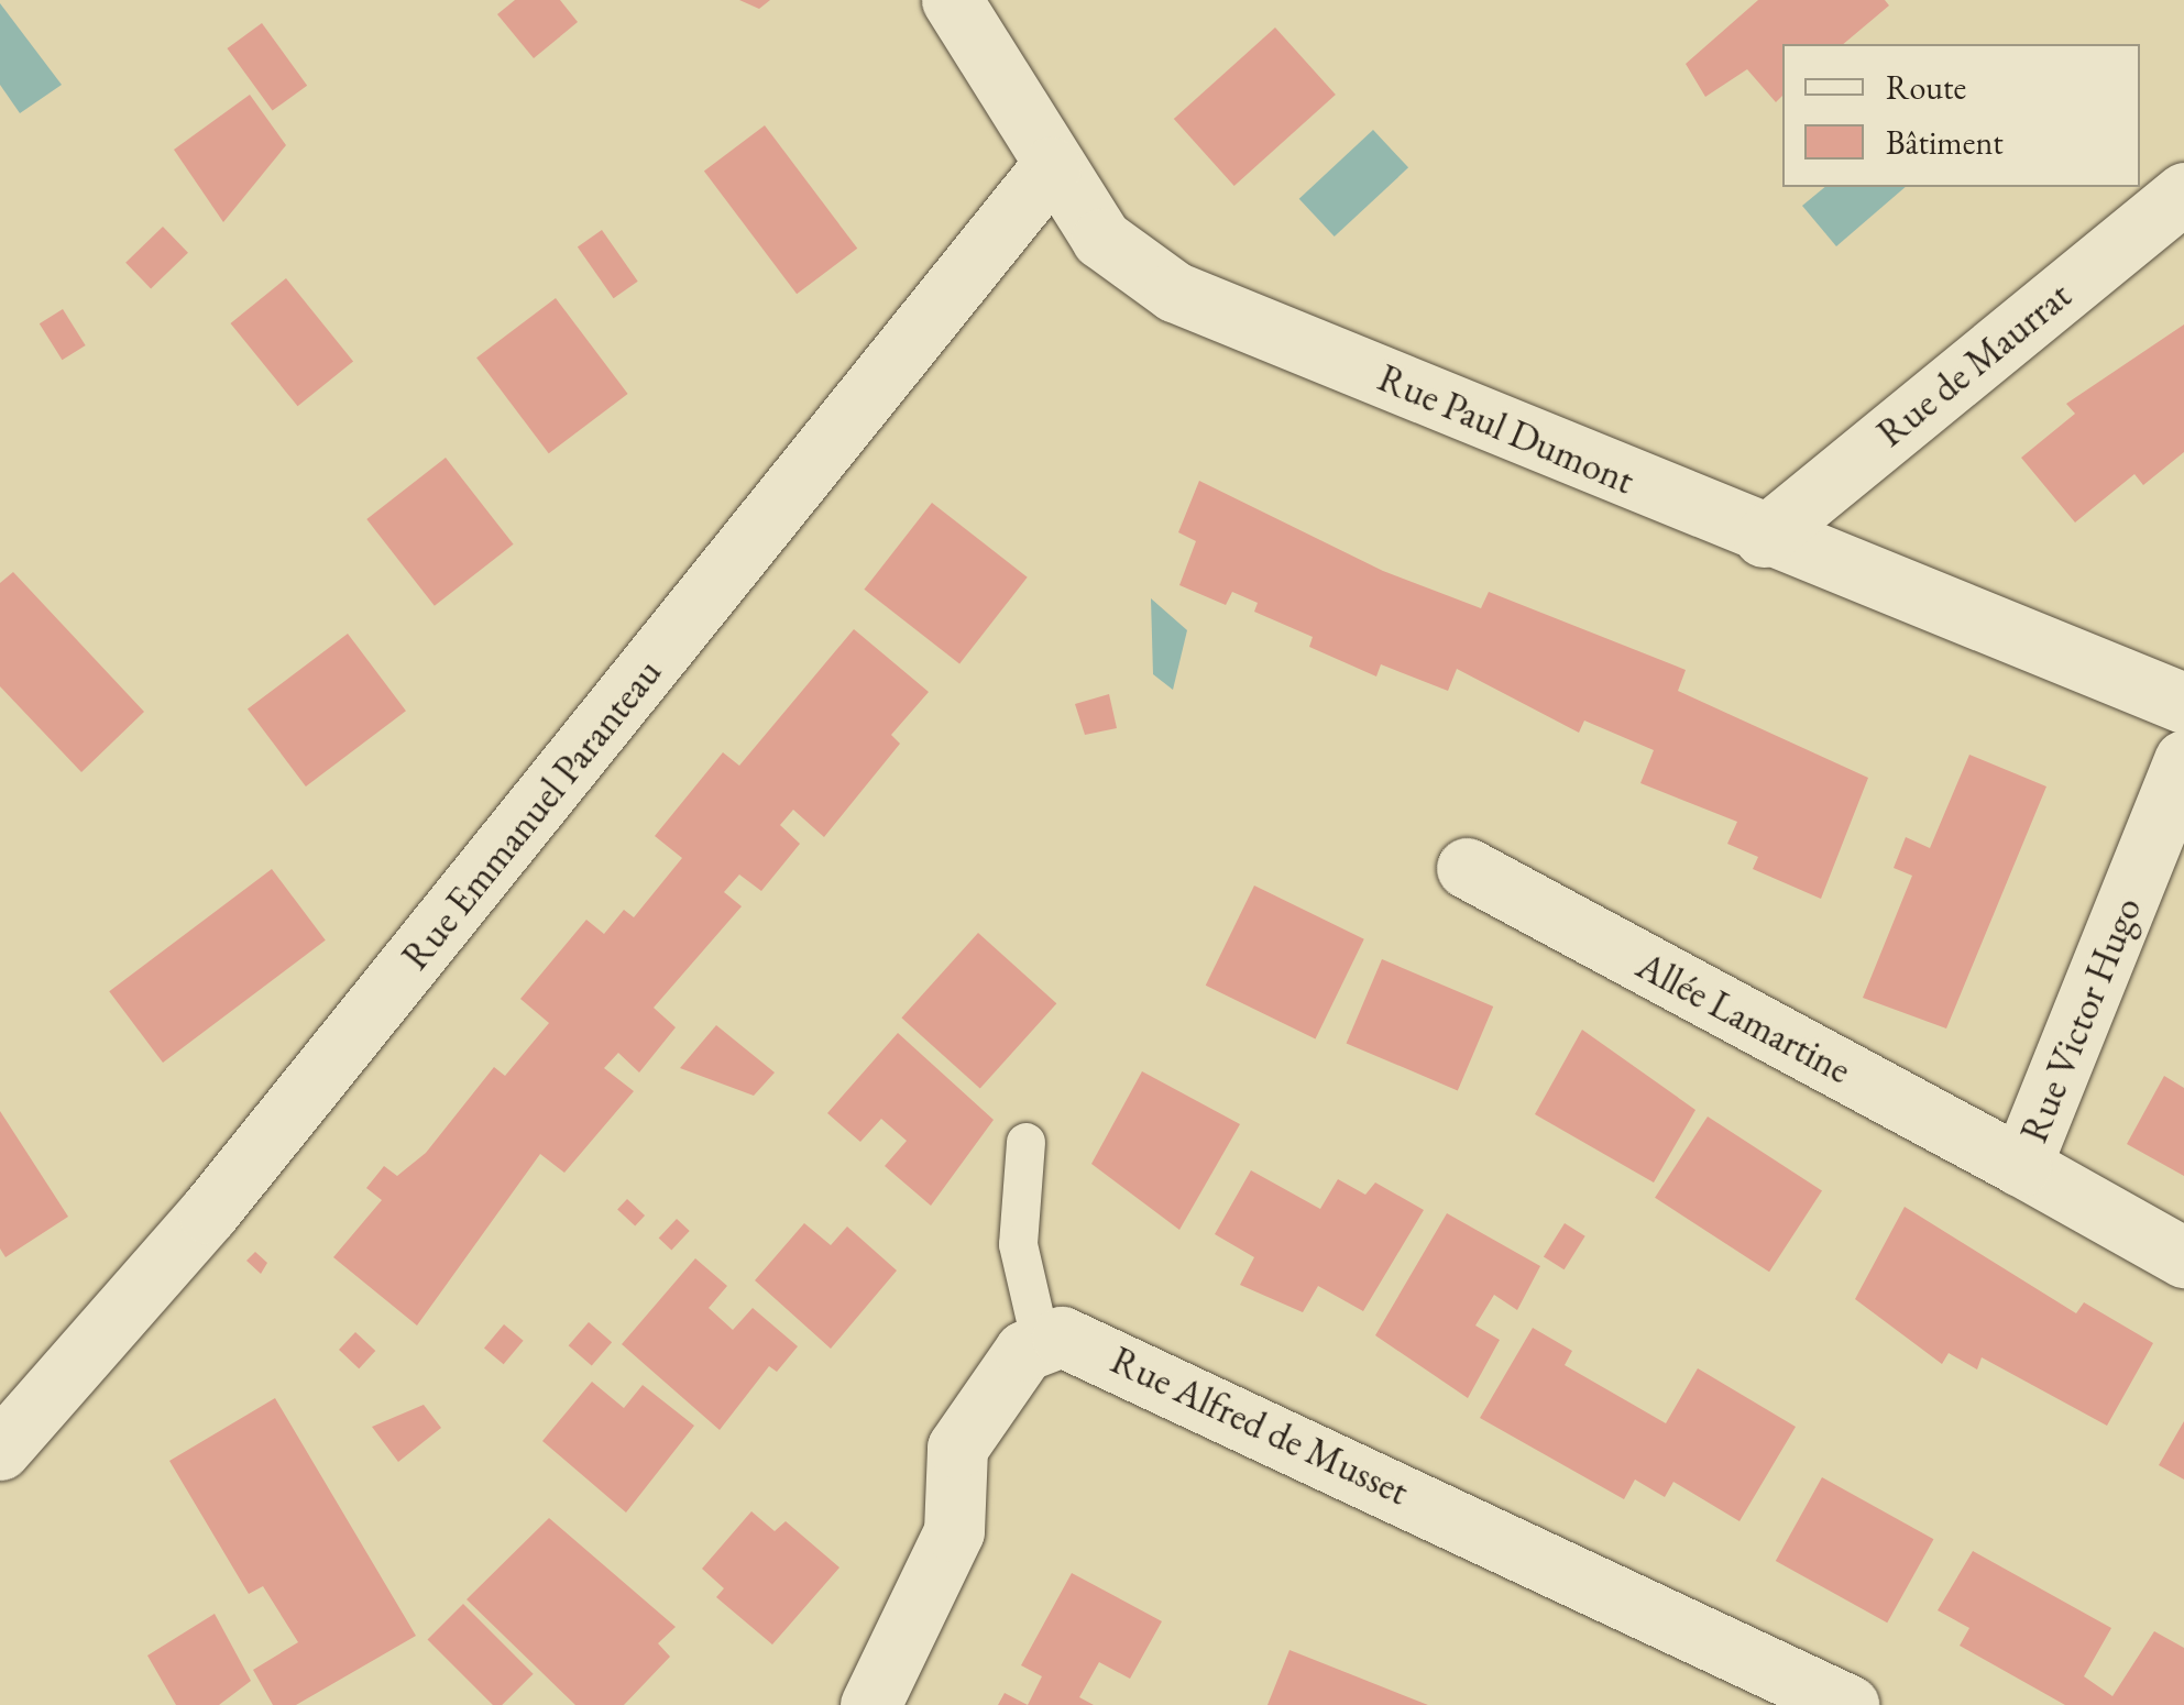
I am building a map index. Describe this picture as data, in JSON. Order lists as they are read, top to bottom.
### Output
{
  "streets": {
    "street": [
      "Rue de Maurrat",
      "Rue Paul Dumont",
      "Rue Emmanuel Paranteau",
      "Allée Lamartine",
      "Rue Victor Hugo",
      "Rue Alfred de Musset"
    ]
  },
  "crossings": [
    ["Rue de Maurrat", "Rue Paul Dumont"],
    ["Rue Paul Dumont", "Rue Emmanuel Paranteau"],
    ["Allée Lamartine", "Rue Victor Hugo"]
  ],
  "legend": ["Route", "Bâtiment"]
}
